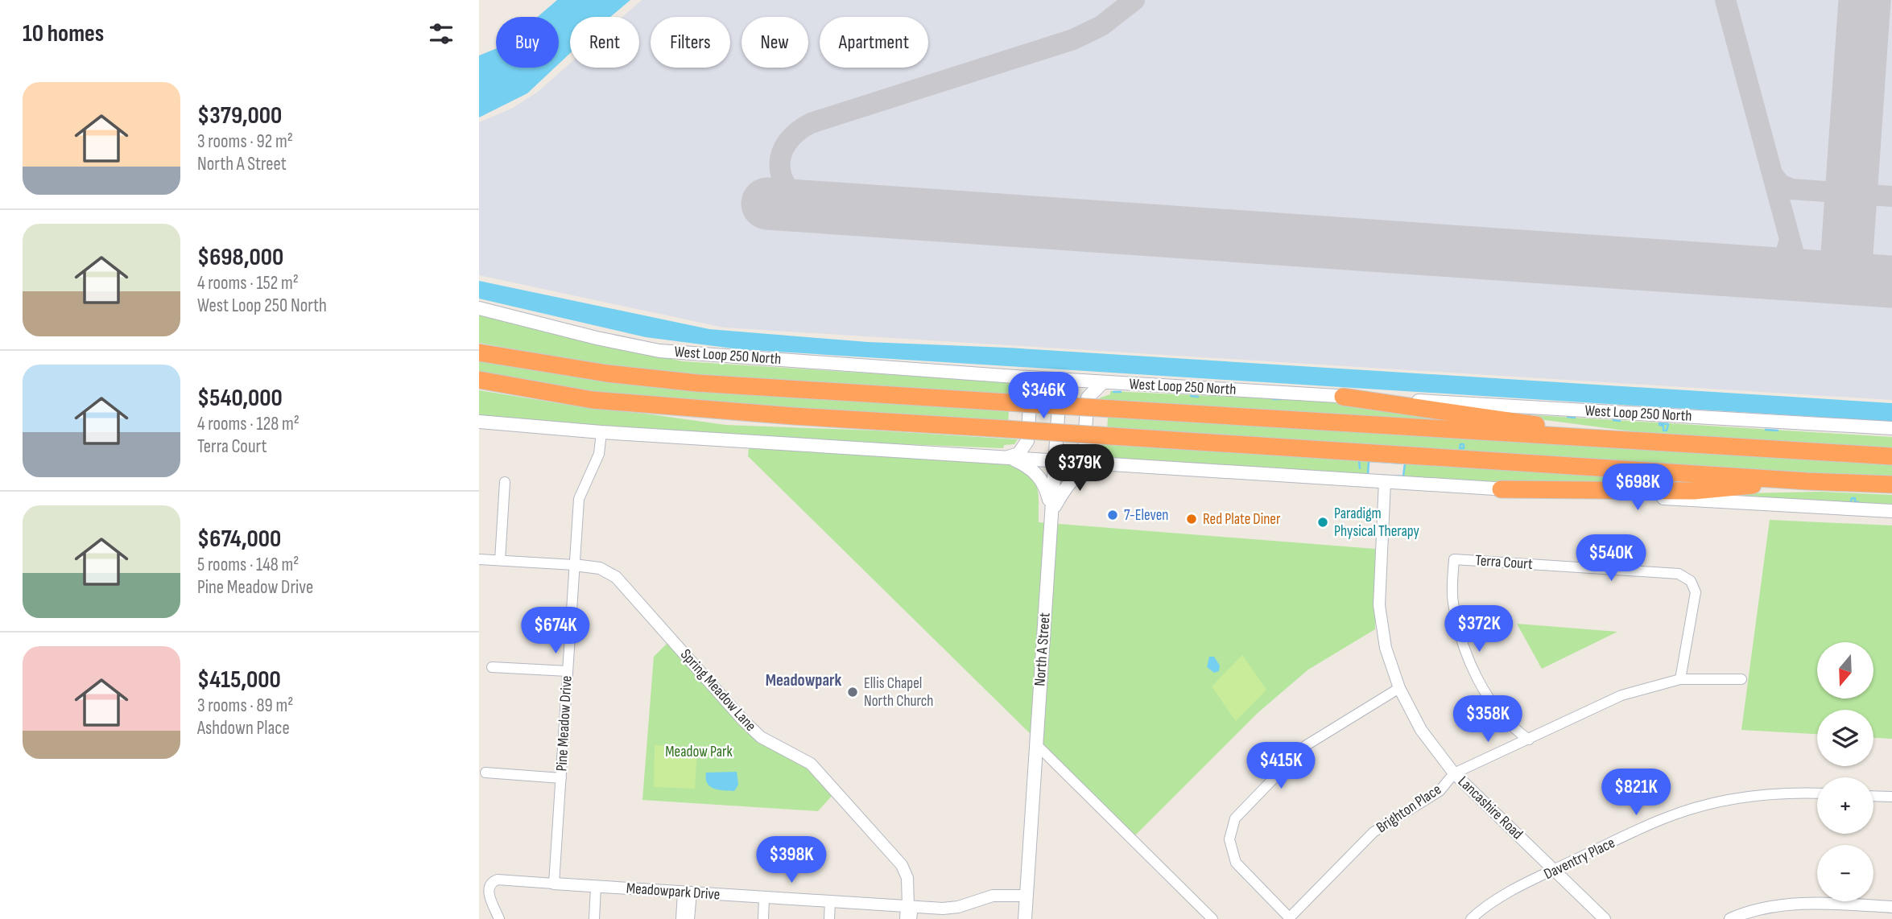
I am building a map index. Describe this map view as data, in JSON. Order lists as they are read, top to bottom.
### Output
{
  "streets": {
    "main road": ["West Loop 250 North", "North A Street"],
    "street": [
      "Terra Court",
      "Spring Meadow Lane",
      "Pine Meadow Drive",
      "Lancashire Road",
      "Brighton Place",
      "Daventry Place",
      "Meadowpark Drive"
    ]
  },
  "crossings": [
    ["West Loop 250 North", "North A Street"],
    ["Terra Court", "Brighton Place"],
    ["North A Street", "Meadowpark Drive"],
    ["Spring Meadow Lane", "Pine Meadow Drive"],
    ["Spring Meadow Lane", "Meadowpark Drive"],
    ["Pine Meadow Drive", "Meadowpark Drive"],
    ["Lancashire Road", "Brighton Place"],
    ["Lancashire Road", "Daventry Place"]
  ],
  "districts": ["Meadowpark"],
  "parks": ["Meadow Park"],
  "places": [
    "7-Eleven",
    "Red Plate Diner",
    "Paradigm Physical Therapy",
    "Ellis Chapel North Church"
  ],
  "north": "bottom",
  "page": {
    "heading": "10 homes",
    "chip": [
      "Buy",
      "Rent",
      "Filters",
      "New",
      "Apartment"
    ],
    "list": [
      {
        "name": "$379,000",
        "note": "3 rooms · 92 m² · North A Street"
      },
      {
        "name": "$698,000",
        "note": "4 rooms · 152 m² · West Loop 250 North"
      },
      {
        "name": "$540,000",
        "note": "4 rooms · 128 m² · Terra Court"
      },
      {
        "name": "$674,000",
        "note": "5 rooms · 148 m² · Pine Meadow Drive"
      },
      {
        "name": "$415,000",
        "note": "3 rooms · 89 m² · Ashdown Place"
      }
    ],
    "price": [
      "$346K",
      "$379K",
      "$698K",
      "$540K",
      "$372K",
      "$674K",
      "$358K",
      "$415K",
      "$821K",
      "$398K"
    ],
    "map_buttons": ["+", "−"]
  }
}
